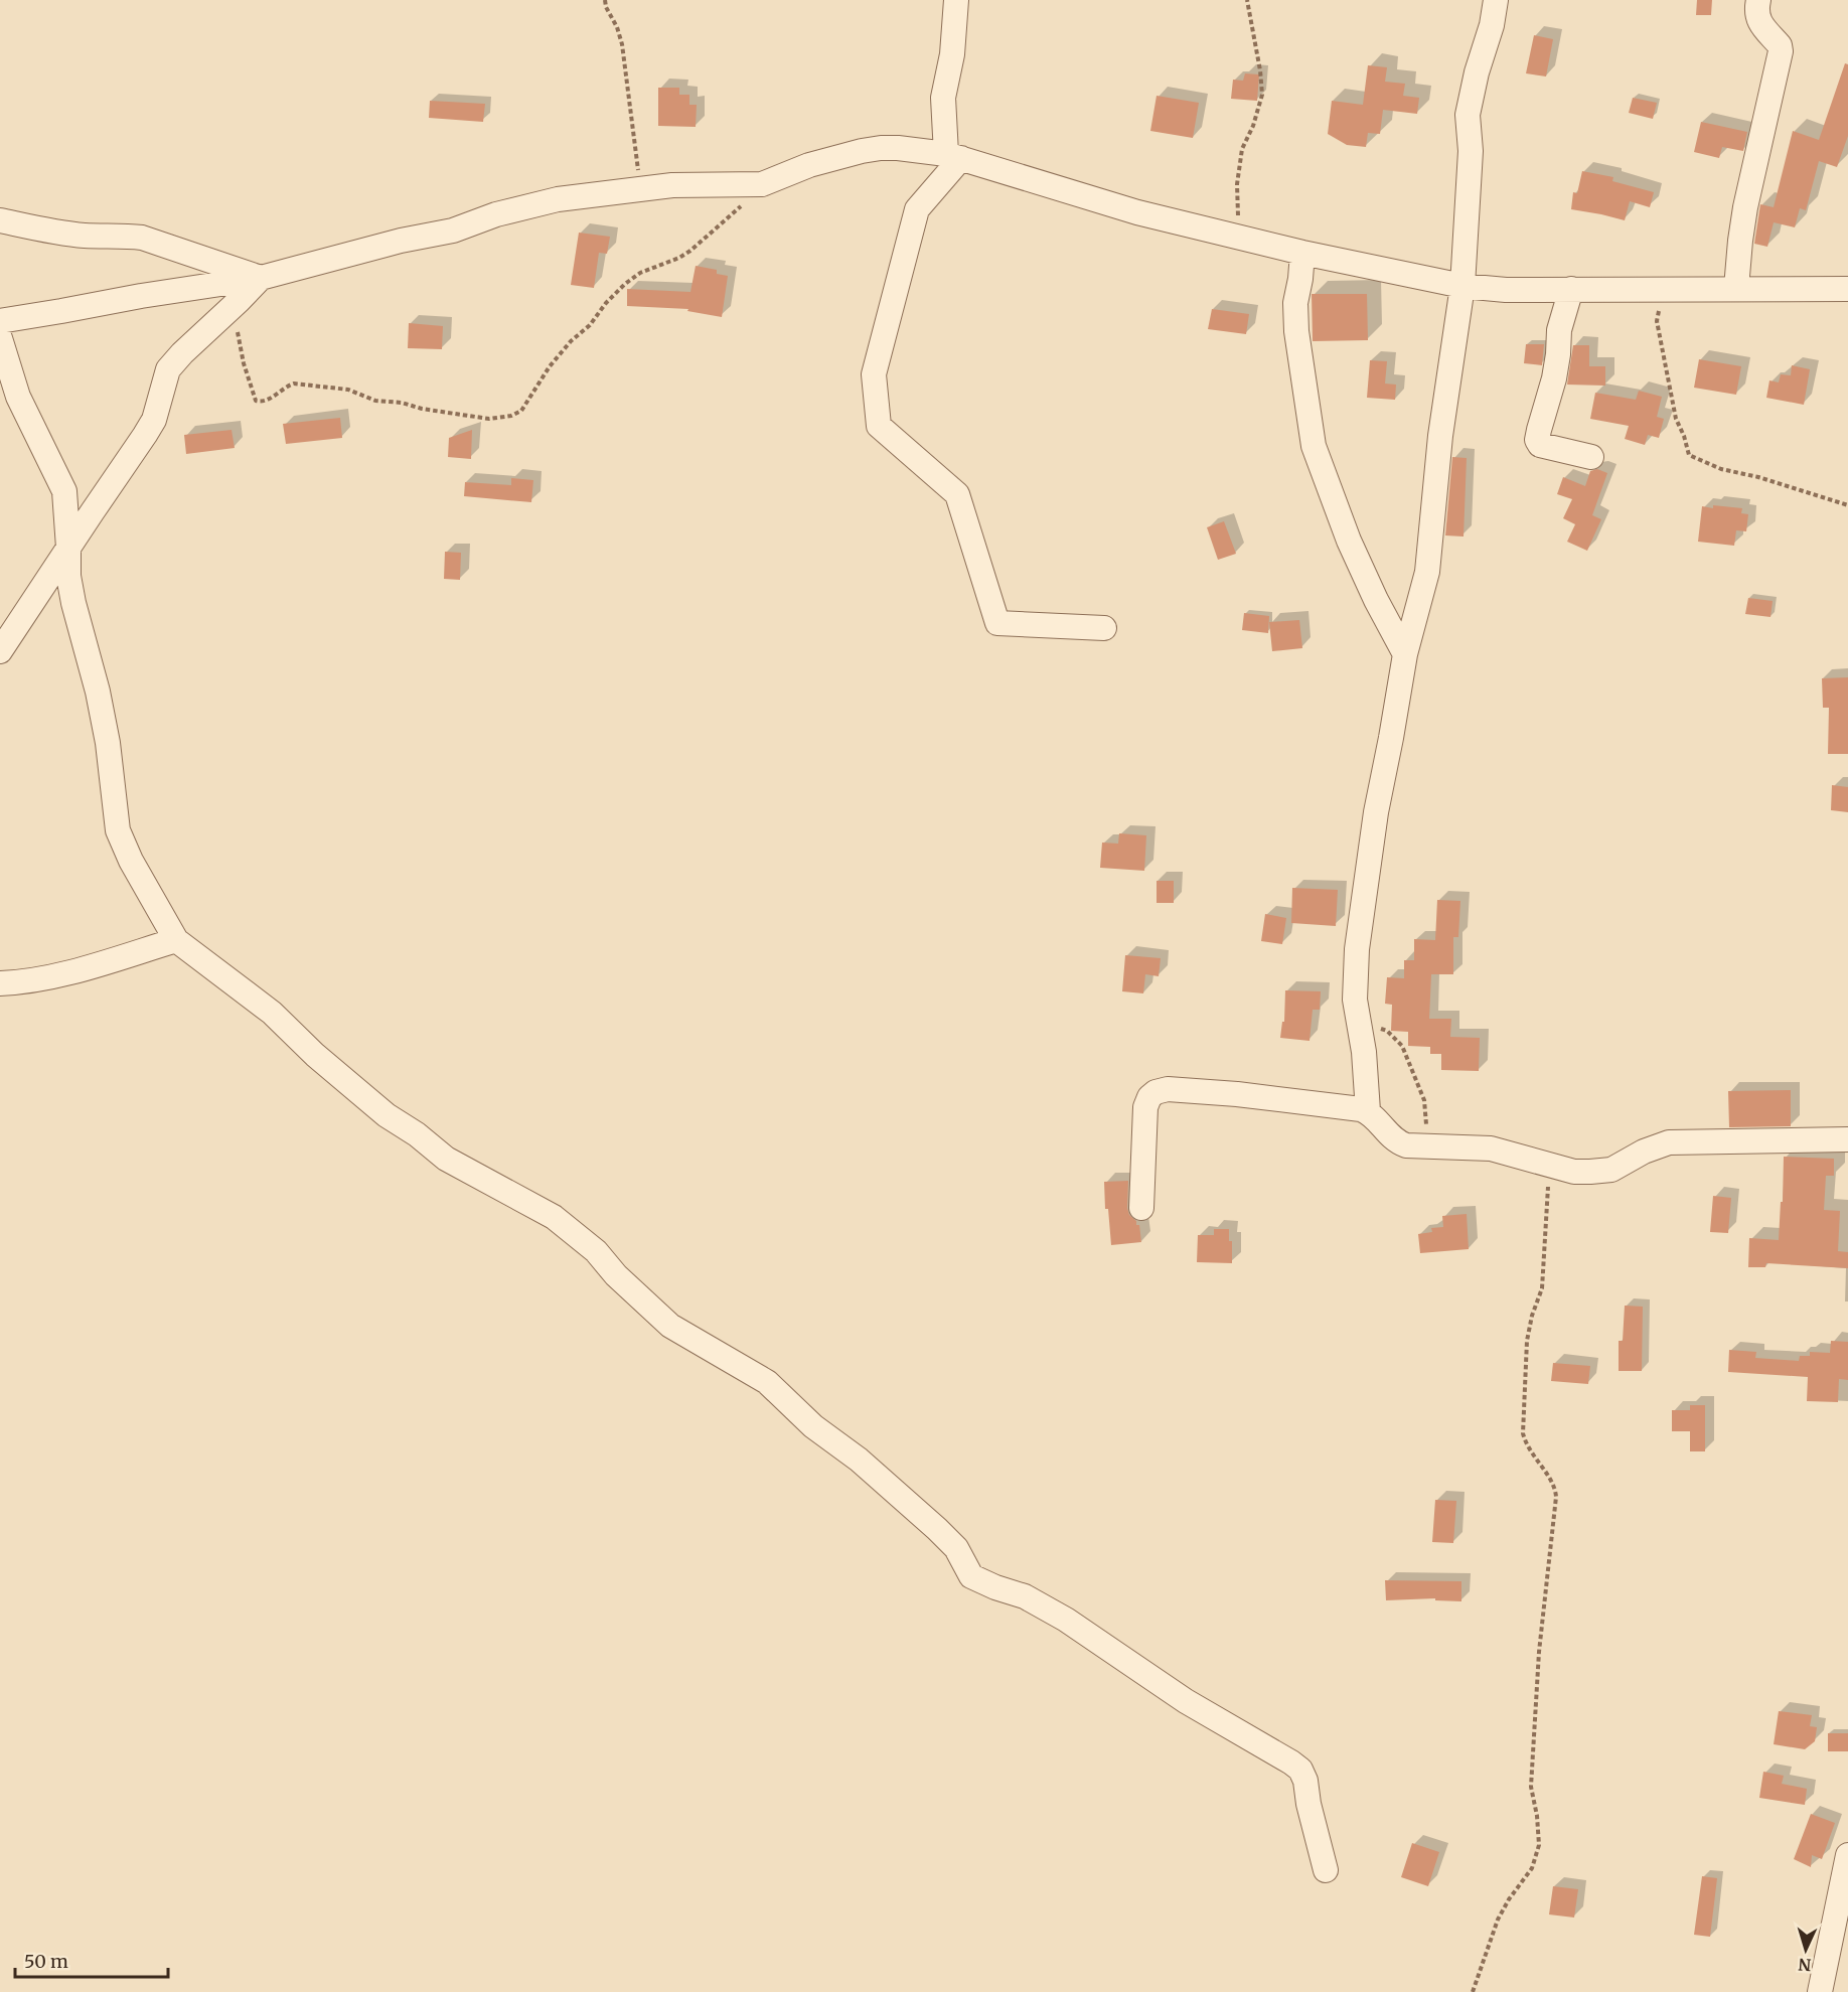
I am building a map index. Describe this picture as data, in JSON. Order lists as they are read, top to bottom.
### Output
{
  "scale_bar": "50 m",
  "north": "bottom"
}
